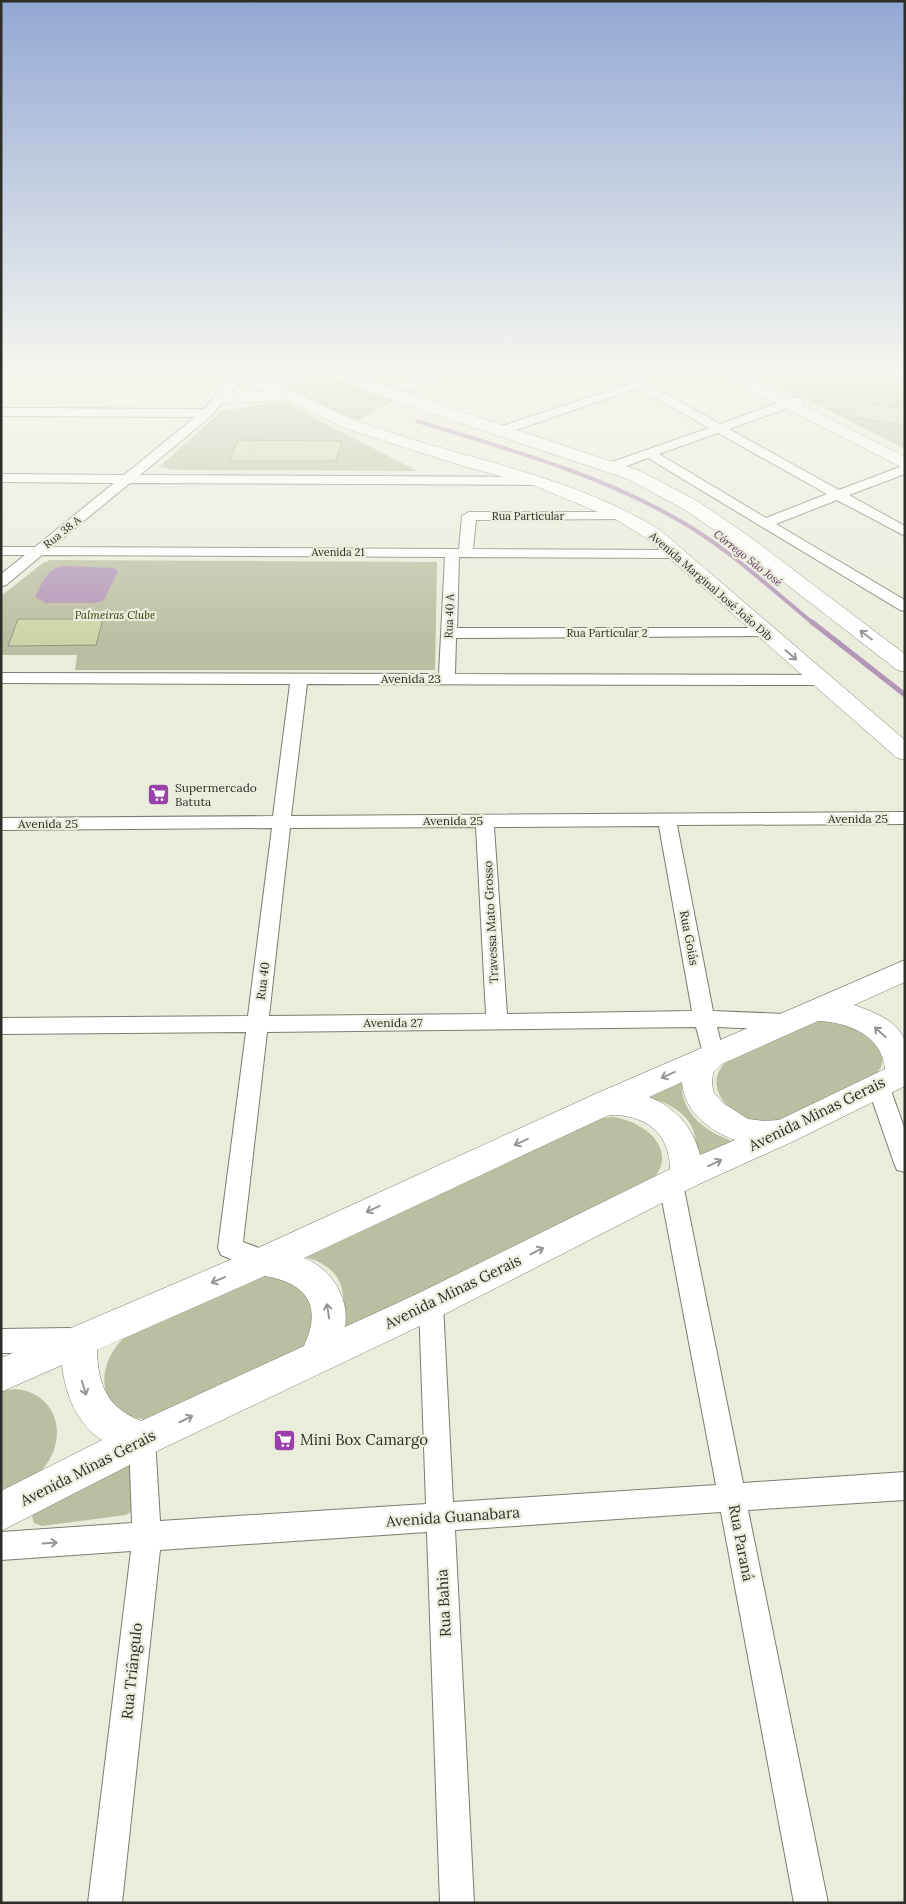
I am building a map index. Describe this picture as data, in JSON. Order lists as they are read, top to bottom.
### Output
{
  "streets": {
    "main road": ["Avenida Marginal José João Dib", "Avenida Minas Gerais"],
    "street": [
      "Rua Particular",
      "Rua 38 A",
      "Avenida 21",
      "Rua 40 A",
      "Rua Particular 2",
      "Avenida 23",
      "Avenida 25",
      "Travessa Mato Grosso",
      "Rua Goiás",
      "Rua 40",
      "Avenida 27",
      "Avenida Guanabara",
      "Rua Paraná",
      "Rua Bahia",
      "Rua Triângulo"
    ]
  },
  "crossings": [
    ["Rua Particular", "Avenida 21"],
    ["Rua Particular", "Avenida Marginal José João Dib"],
    ["Rua Particular", "Rua 40 A"],
    ["Rua 38 A", "Avenida 21"],
    ["Avenida 21", "Avenida Marginal José João Dib"],
    ["Avenida 21", "Rua 40 A"],
    ["Avenida Marginal José João Dib", "Rua Particular 2"],
    ["Avenida Marginal José João Dib", "Avenida 23"],
    ["Rua 40 A", "Rua Particular 2"],
    ["Rua 40 A", "Avenida 23"],
    ["Avenida 23", "Rua 40"],
    ["Avenida 25", "Travessa Mato Grosso"],
    ["Avenida 25", "Rua Goiás"],
    ["Avenida 25", "Rua 40"],
    ["Travessa Mato Grosso", "Avenida 27"],
    ["Rua Goiás", "Avenida 27"],
    ["Rua 40", "Avenida 27"],
    ["Avenida Minas Gerais", "Rua Paraná"],
    ["Avenida Minas Gerais", "Rua Bahia"],
    ["Avenida Minas Gerais", "Rua Triângulo"],
    ["Avenida Guanabara", "Rua Paraná"],
    ["Avenida Guanabara", "Rua Bahia"],
    ["Avenida Guanabara", "Rua Triângulo"]
  ],
  "water": ["Córrego São José"],
  "parks": ["Palmeiras Clube"],
  "places": {
    "supermarket": ["Supermercado Batuta", "Mini Box Camargo"]
  }
}
